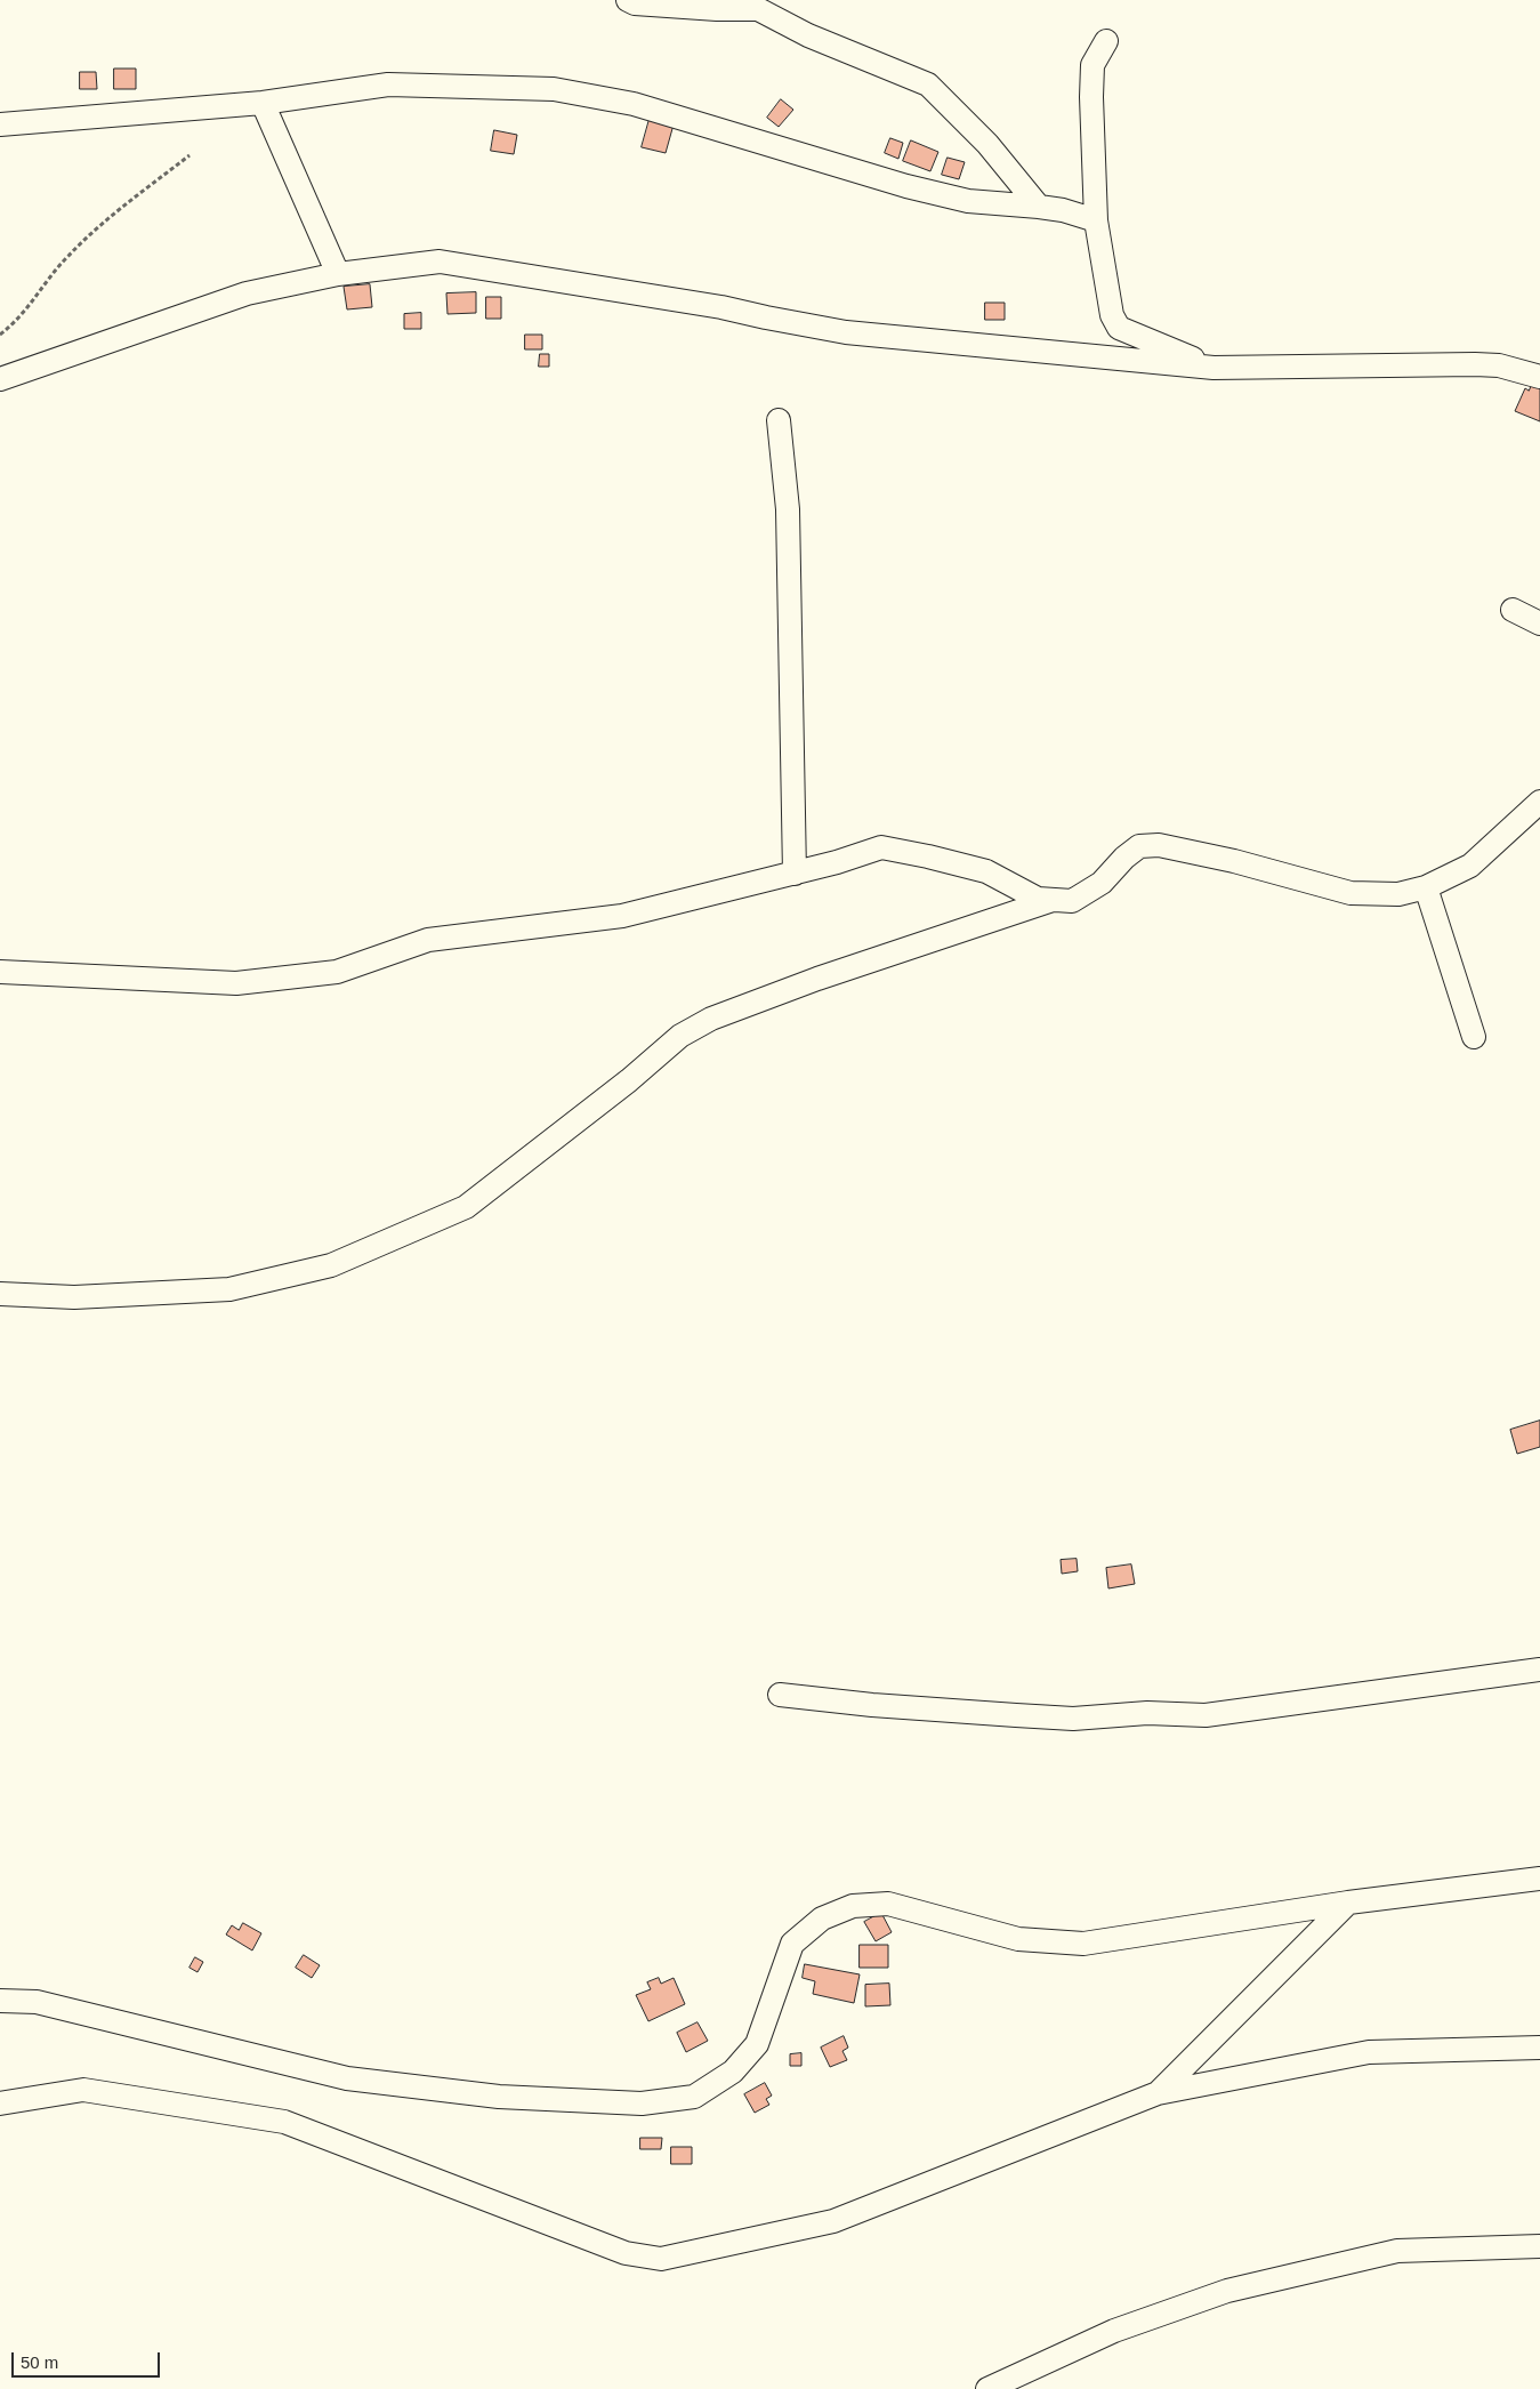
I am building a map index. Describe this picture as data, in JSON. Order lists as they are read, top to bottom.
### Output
{
  "scale_bar": "50 m"
}
